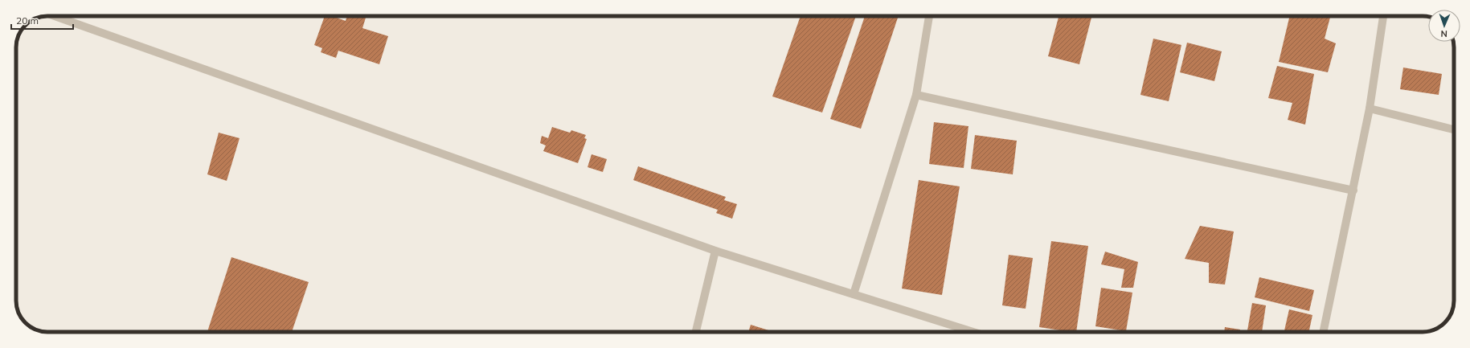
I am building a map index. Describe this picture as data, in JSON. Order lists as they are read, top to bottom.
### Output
{
  "scale_bar": "20 m",
  "north": "bottom"
}
